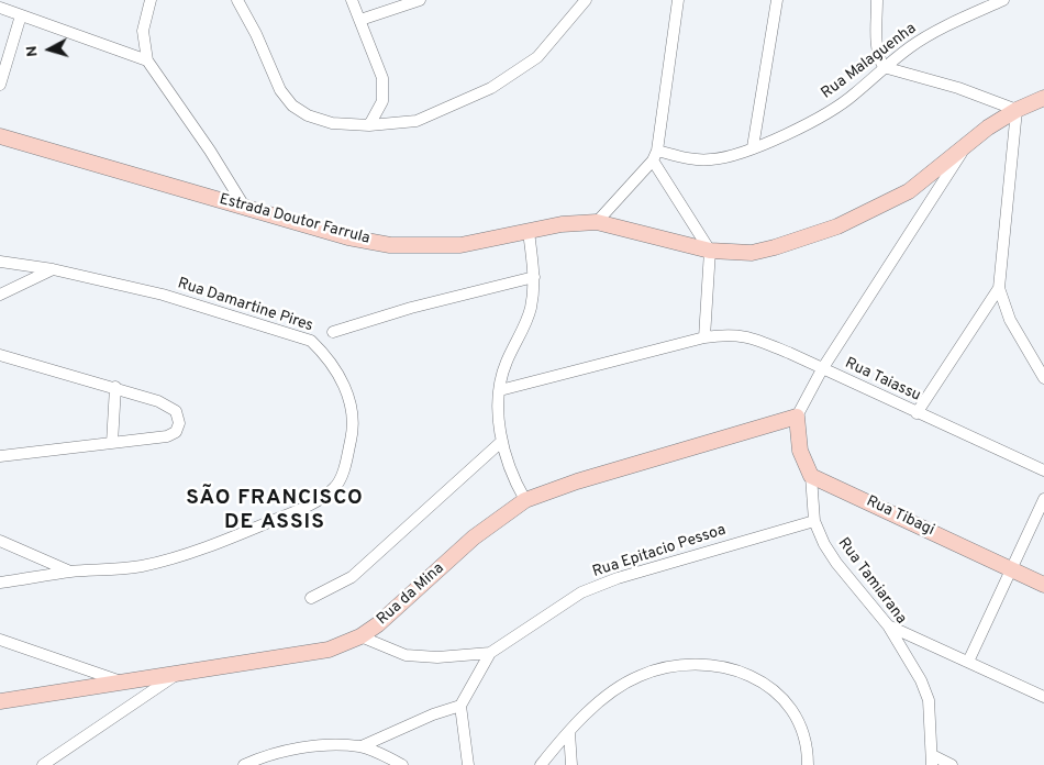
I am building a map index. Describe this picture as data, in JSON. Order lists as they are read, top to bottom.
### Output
{
  "streets": {
    "street": [
      "Rua Malaguenha",
      "Estrada Doutor Farrula",
      "Rua Damartine Pires",
      "Rua Taiassu",
      "Rua Tibagi",
      "Rua Epitacio Pessoa",
      "Rua Tamiarana",
      "Rua da Mina"
    ]
  },
  "crossings": [
    ["Rua Tibagi", "Rua Tamiarana"],
    ["Rua Epitacio Pessoa", "Rua Tamiarana"]
  ],
  "districts": ["SÃO FRANCISCO DE ASSIS"],
  "north": "left"
}
